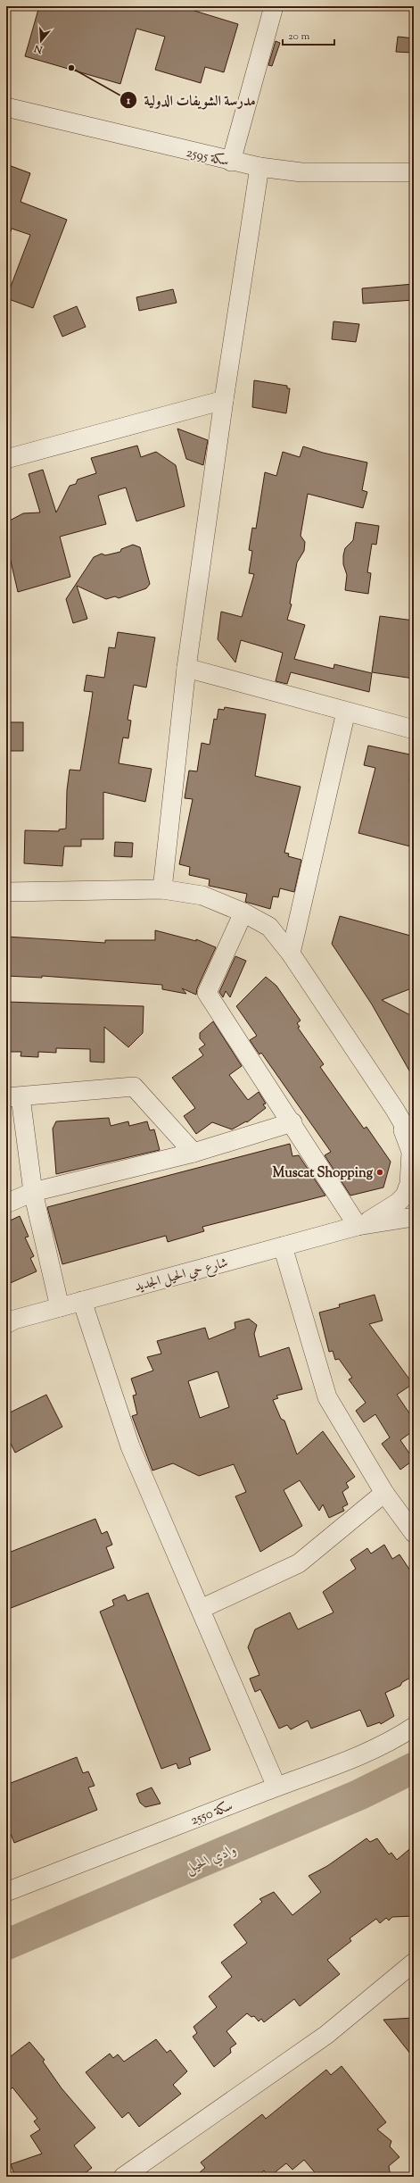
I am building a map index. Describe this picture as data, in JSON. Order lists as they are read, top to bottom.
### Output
{
  "streets": {
    "street": ["سكة 2595", "شارع حي الحيل الجديد", "سكة 2550"]
  },
  "water": ["وادي الحيل"],
  "places": ["مدرسة الشويفات الدولية", "Muscat Shopping"],
  "scale_bar": "20 m",
  "north": "bottom"
}
